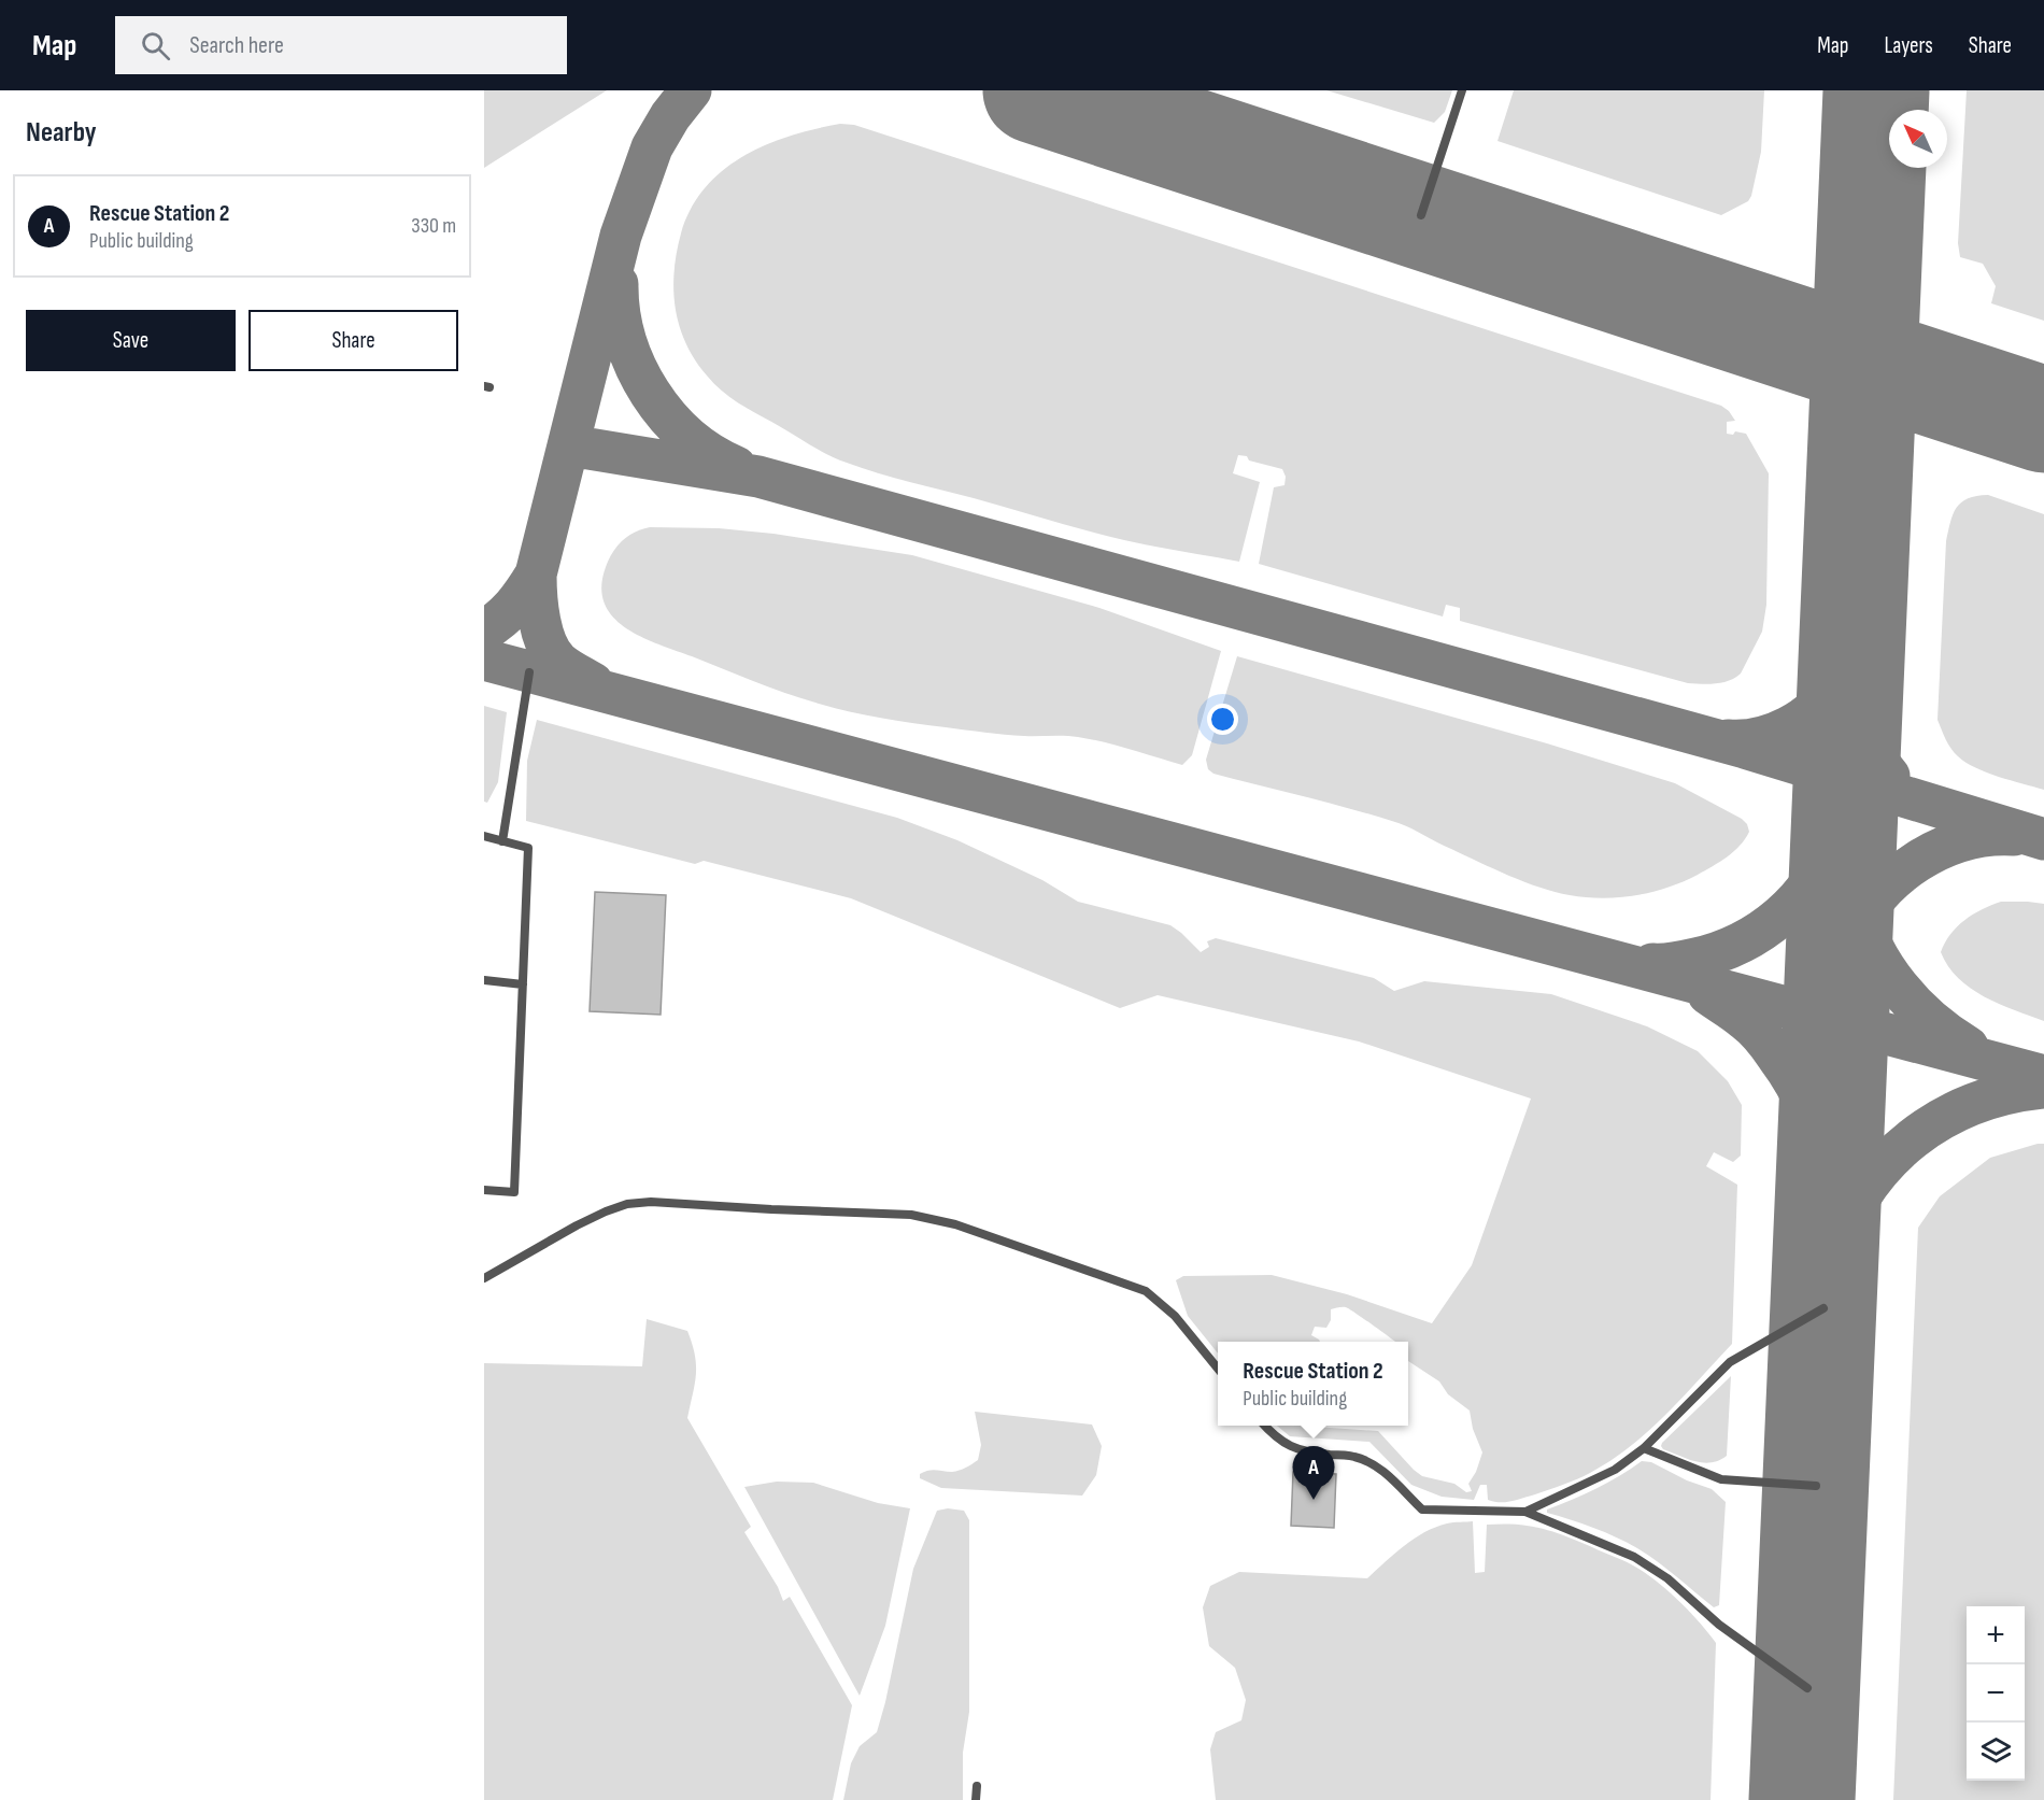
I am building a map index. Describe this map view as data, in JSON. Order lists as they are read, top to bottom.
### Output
{
  "north": "top left",
  "page": {
    "header": "Map",
    "search": "Search here",
    "nav": ["Map", "Layers", "Share"],
    "heading": "Nearby",
    "list": [
      {
        "mark": "A",
        "name": "Rescue Station 2",
        "note": "Public building",
        "value": "330 m"
      }
    ],
    "buttons": ["Save", "Share"],
    "popup": ["Rescue Station 2", "Public building"],
    "pins": "A",
    "map_buttons": ["+", "−"]
  }
}
